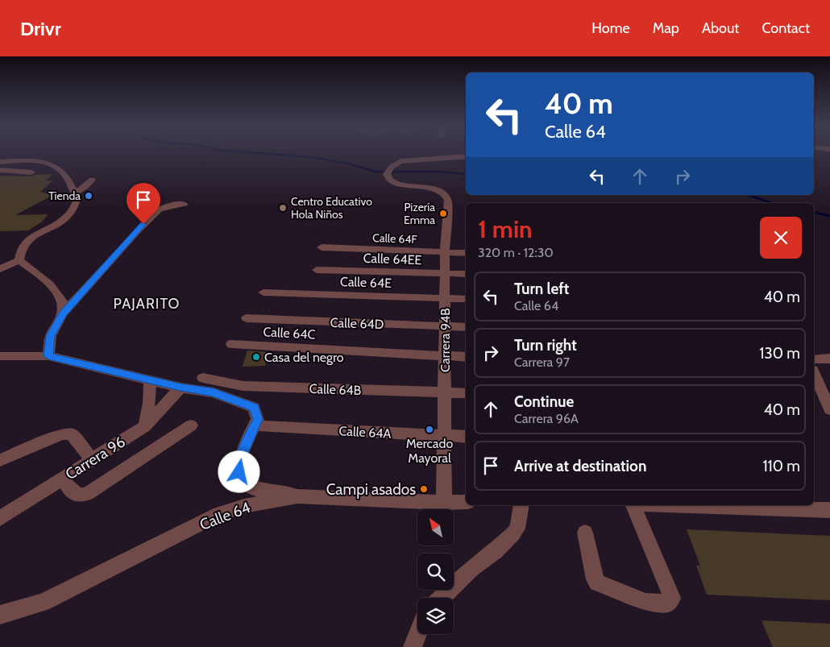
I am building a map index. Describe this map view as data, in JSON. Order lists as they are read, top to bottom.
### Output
{
  "streets": {
    "street": [
      "Calle 64F",
      "Calle 64EE",
      "Calle 64E",
      "Calle 64D",
      "Calle 64C",
      "Carrera 94B",
      "Calle 64B",
      "Calle 64A",
      "Carrera 96",
      "Calle 64"
    ]
  },
  "crossings": [
    ["Calle 64F", "Carrera 94B"],
    ["Calle 64EE", "Carrera 94B"],
    ["Calle 64E", "Carrera 94B"],
    ["Calle 64D", "Carrera 94B"],
    ["Calle 64C", "Carrera 94B"],
    ["Carrera 94B", "Calle 64B"],
    ["Carrera 94B", "Calle 64A"],
    ["Carrera 94B", "Calle 64"]
  ],
  "districts": ["PAJARITO"],
  "places": [
    "Tienda",
    "Centro Educativo Hola Niños",
    "Pizería Emma",
    "Casa del negro",
    "Mercado Mayoral",
    "Campi asados"
  ],
  "north": "top left",
  "page": {
    "header": "Drivr",
    "nav": [
      "Home",
      "Map",
      "About",
      "Contact"
    ],
    "turn": ["40 m", "Calle 64"],
    "heading": ["1 min", "320 m · 12:30"],
    "list": [
      {
        "name": "Turn left",
        "note": "Calle 64",
        "value": "40 m"
      },
      {
        "name": "Turn right",
        "note": "Carrera 97",
        "value": "130 m"
      },
      {
        "name": "Continue",
        "note": "Carrera 96A",
        "value": "40 m"
      },
      {
        "name": "Arrive at destination",
        "value": "110 m"
      }
    ]
  }
}
